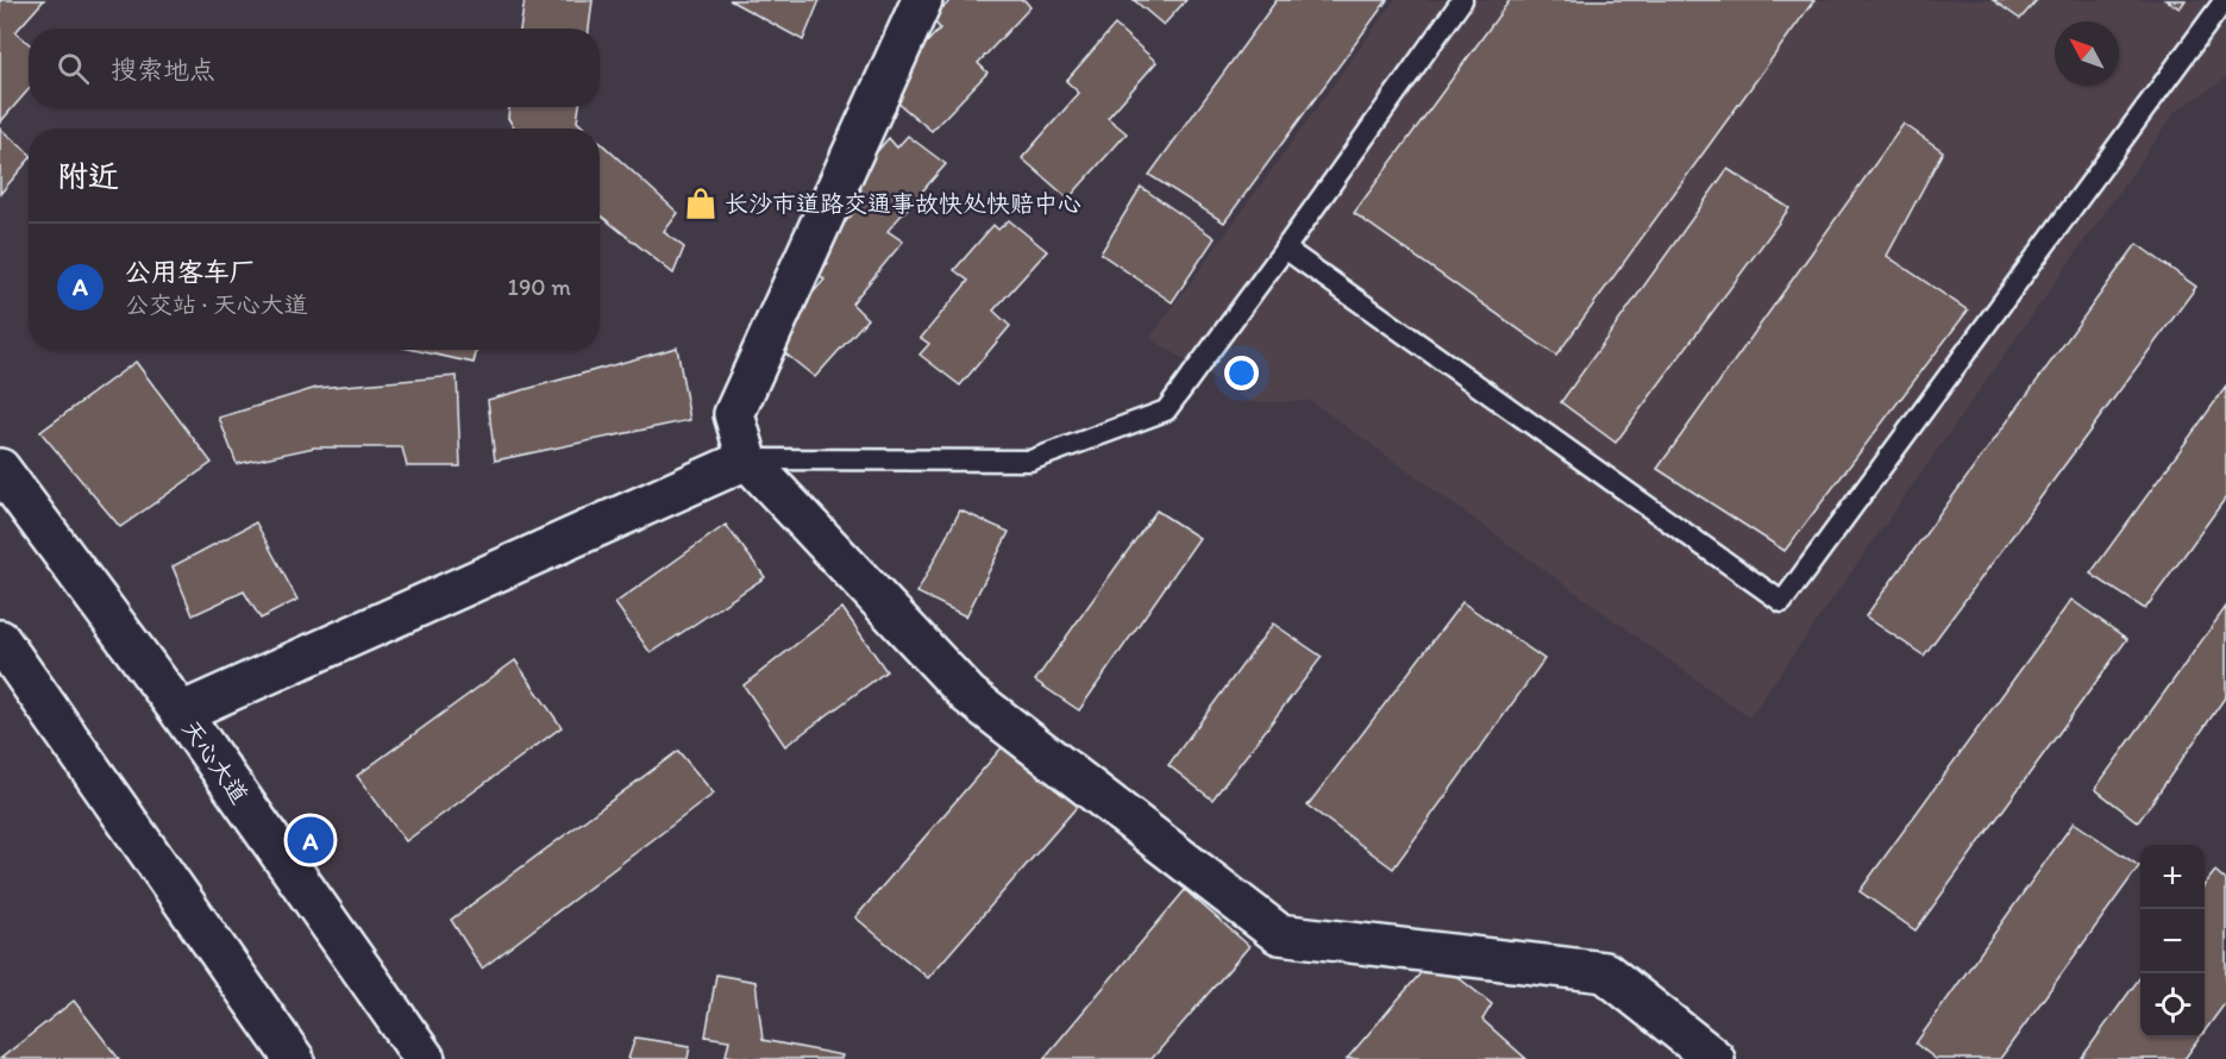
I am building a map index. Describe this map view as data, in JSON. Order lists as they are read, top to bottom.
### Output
{
  "streets": {
    "street": ["天心大道"]
  },
  "places": {
    "shop": ["长沙市道路交通事故快处快赔中心"]
  },
  "north": "top left",
  "page": {
    "search": "搜索地点",
    "heading": "附近",
    "list": [
      {
        "mark": "A",
        "name": "公用客车厂",
        "note": "公交站 · 天心大道",
        "value": "190 m"
      }
    ],
    "pins": "A",
    "map_buttons": ["+", "−"]
  }
}
